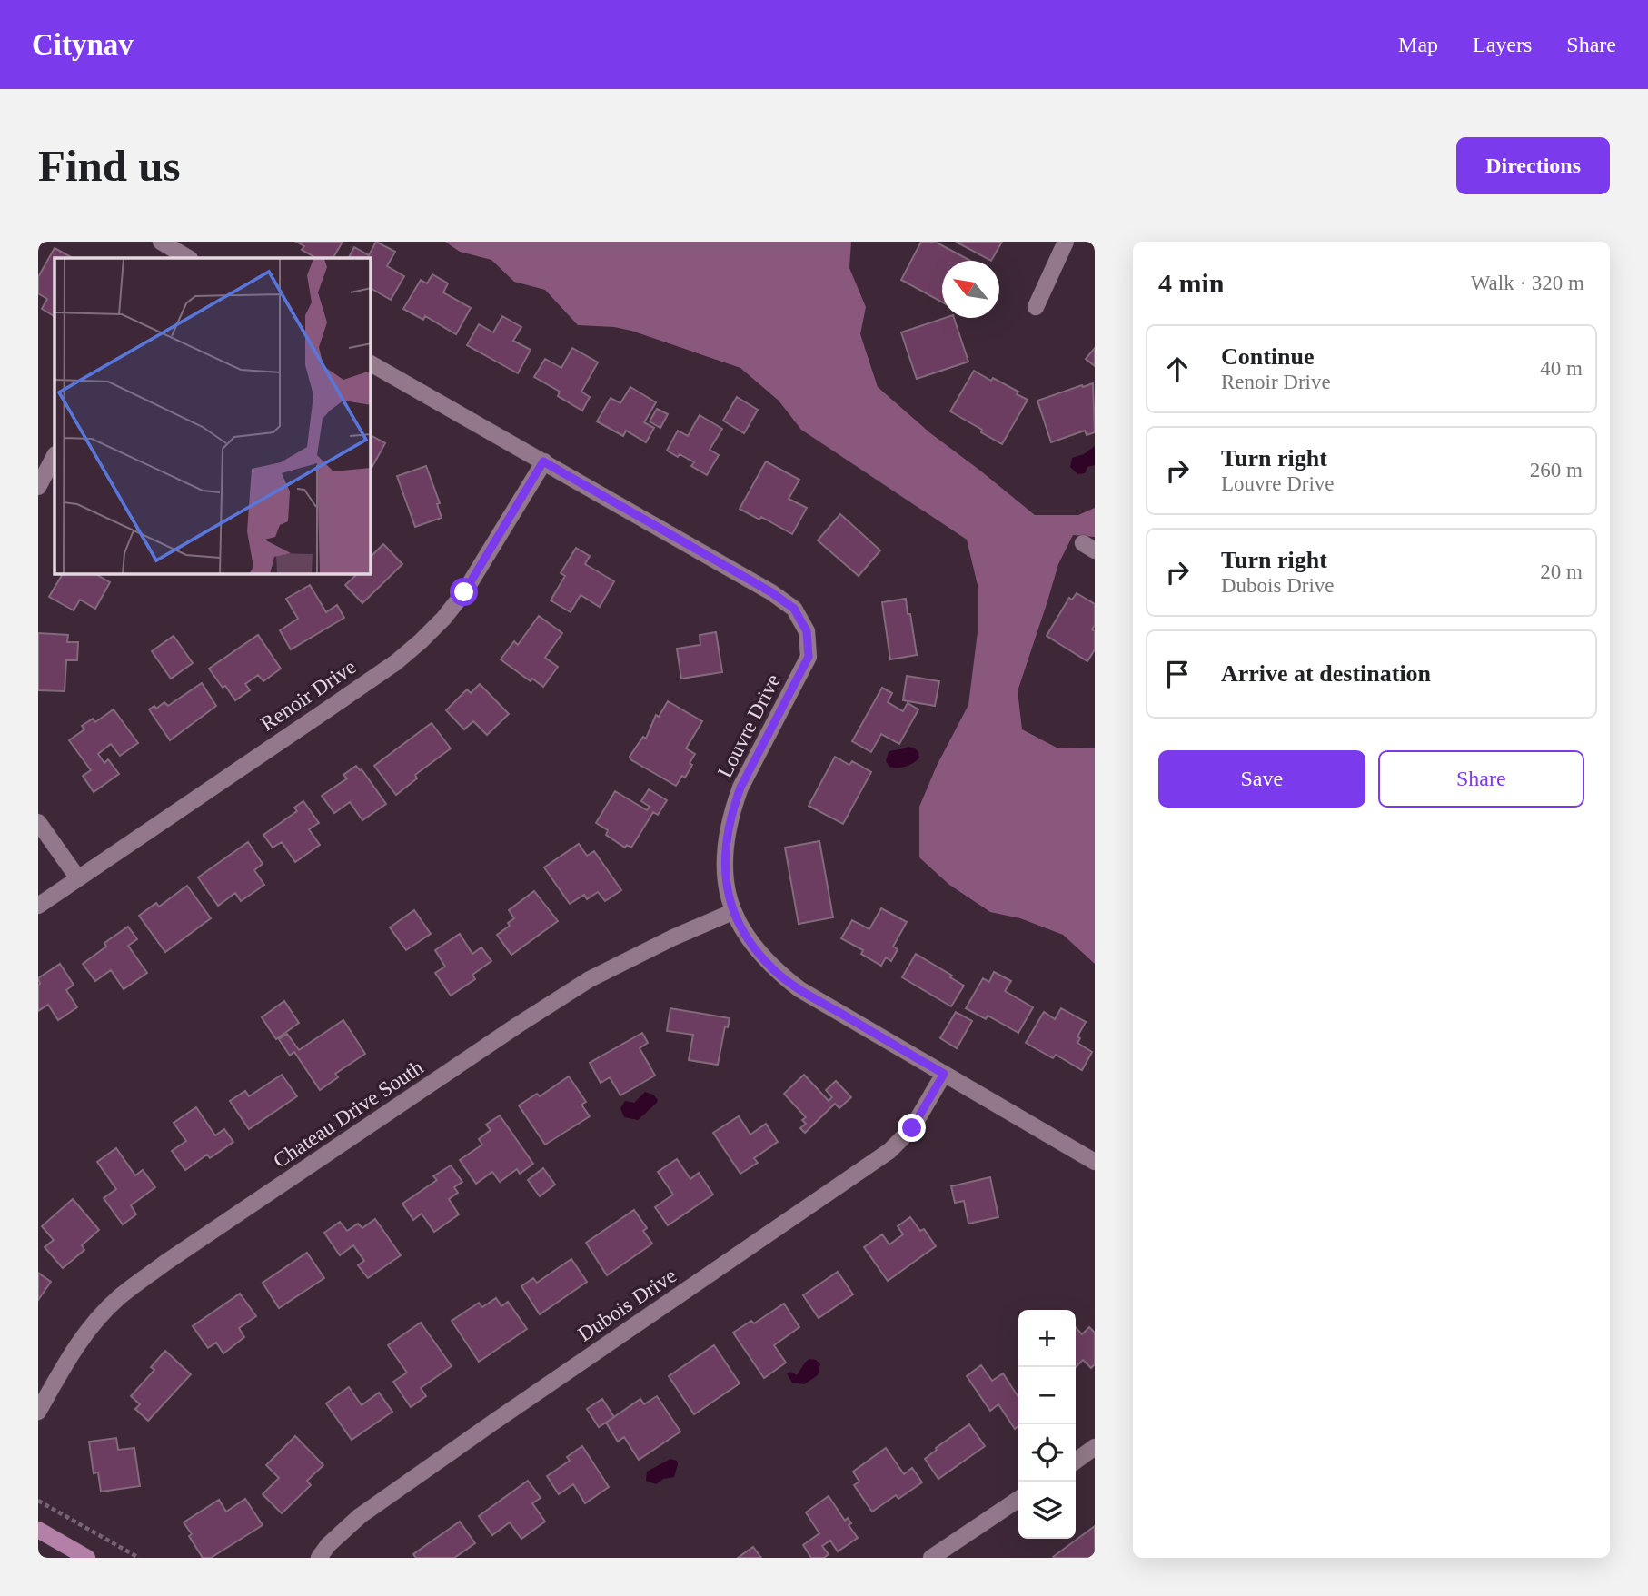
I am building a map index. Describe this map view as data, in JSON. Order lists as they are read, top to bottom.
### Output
{
  "streets": {
    "street": [
      "Renoir Drive",
      "Louvre Drive",
      "Chateau Drive South",
      "Dubois Drive"
    ]
  },
  "crossings": [
    ["Renoir Drive", "Louvre Drive"],
    ["Louvre Drive", "Chateau Drive South"],
    ["Louvre Drive", "Dubois Drive"]
  ],
  "north": "top left",
  "page": {
    "header": "Citynav",
    "nav": ["Map", "Layers", "Share"],
    "buttons": [
      "Directions",
      ["Save", "Share"]
    ],
    "title": "Find us",
    "heading": ["4 min", "Walk · 320 m"],
    "list": [
      ["Continue", "Renoir Drive", "40 m"],
      ["Turn right", "Louvre Drive", "260 m"],
      ["Turn right", "Dubois Drive", "20 m"],
      "Arrive at destination"
    ],
    "map_buttons": ["+", "−"]
  }
}
